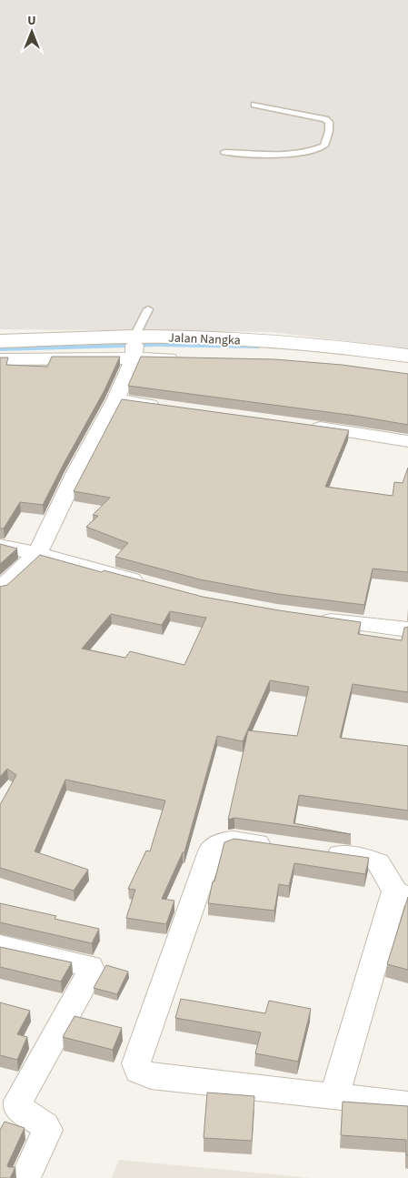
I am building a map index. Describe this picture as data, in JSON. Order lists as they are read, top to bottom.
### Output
{
  "streets": {
    "street": ["Jalan Nangka"]
  },
  "north": "top"
}
